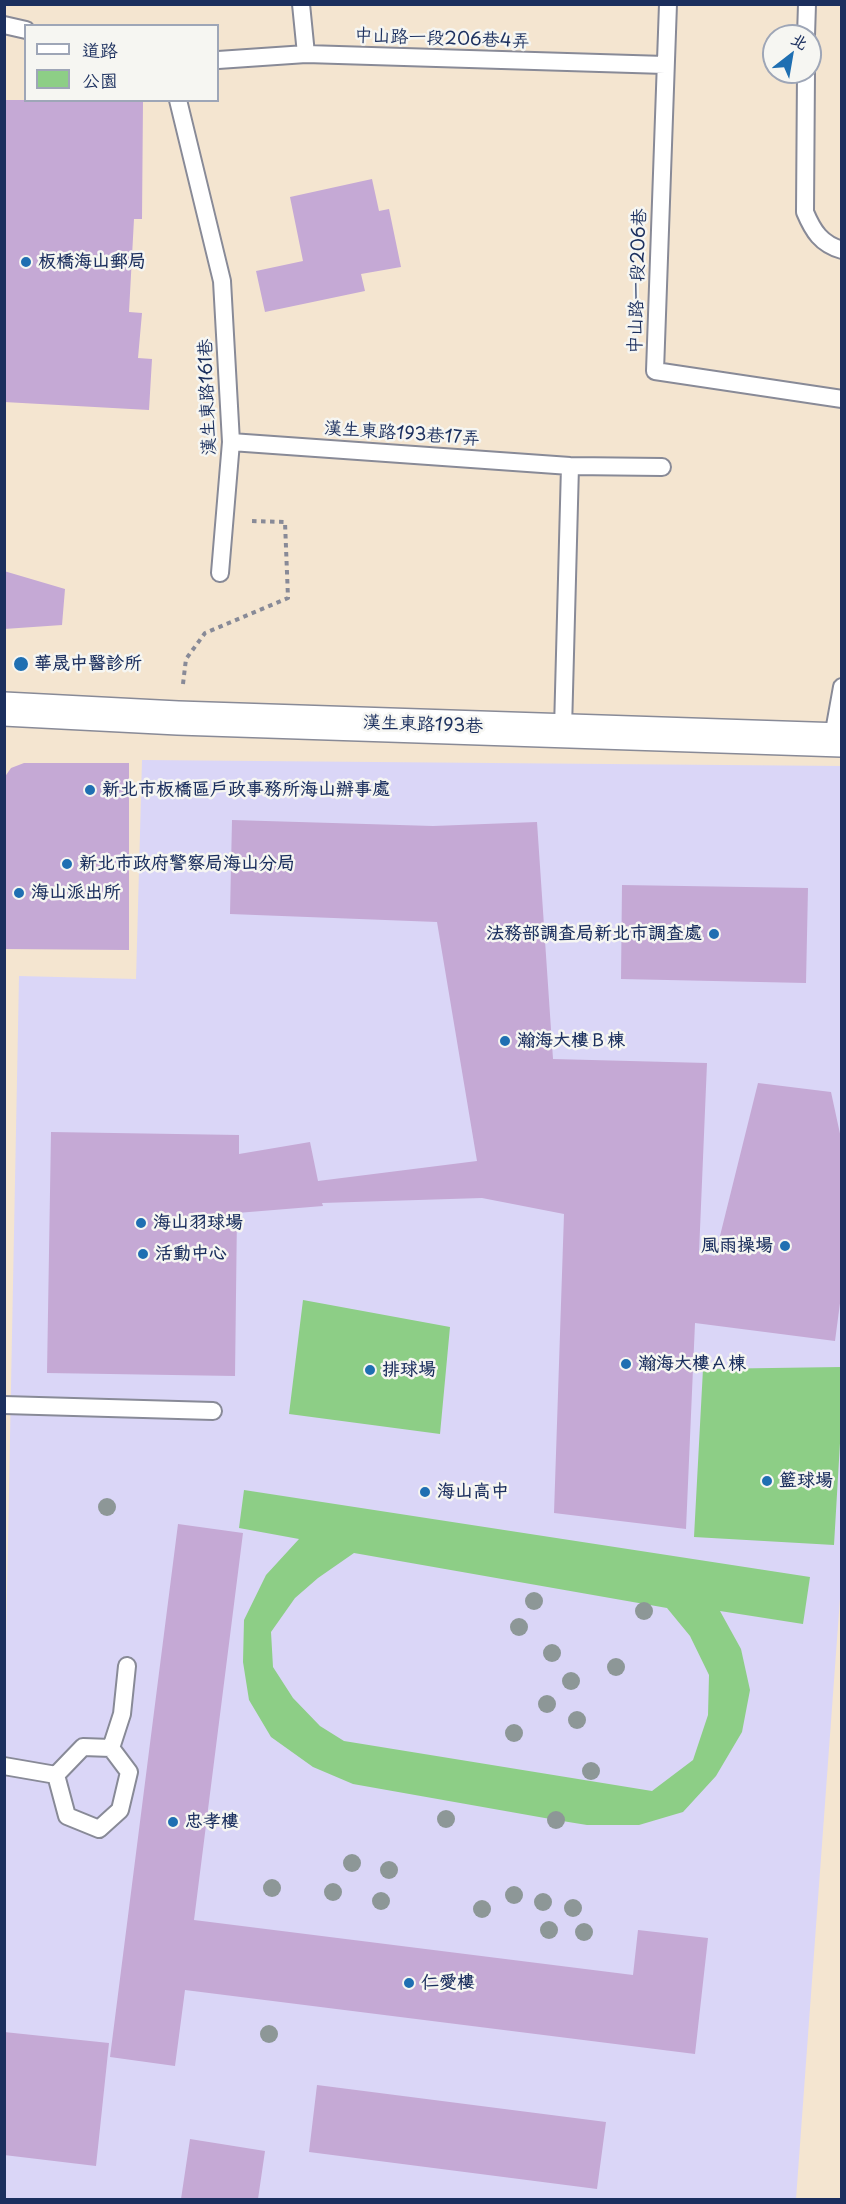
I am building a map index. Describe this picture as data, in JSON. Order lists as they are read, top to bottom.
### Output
{
  "streets": {
    "street": ["漢生東路193巷"],
    "lane": [
      "中山路一段206巷4弄",
      "中山路一段206巷",
      "漢生東路161巷",
      "漢生東路193巷17弄"
    ]
  },
  "crossings": [
    ["中山路一段206巷4弄", "中山路一段206巷"],
    ["漢生東路161巷", "漢生東路193巷17弄"]
  ],
  "places": [
    "板橋海山郵局",
    "華晟中醫診所",
    "新北市板橋區戶政事務所海山辦事處",
    "新北市政府警察局海山分局",
    "海山派出所",
    "法務部調查局新北市調查處",
    "瀚海大樓Ｂ棟",
    "海山羽球場",
    "風雨操場",
    "活動中心",
    "瀚海大樓Ａ棟",
    "排球場",
    "籃球場",
    "海山高中",
    "忠孝樓",
    "仁愛樓"
  ],
  "legend": ["道路", "公園"],
  "north": "top right"
}
